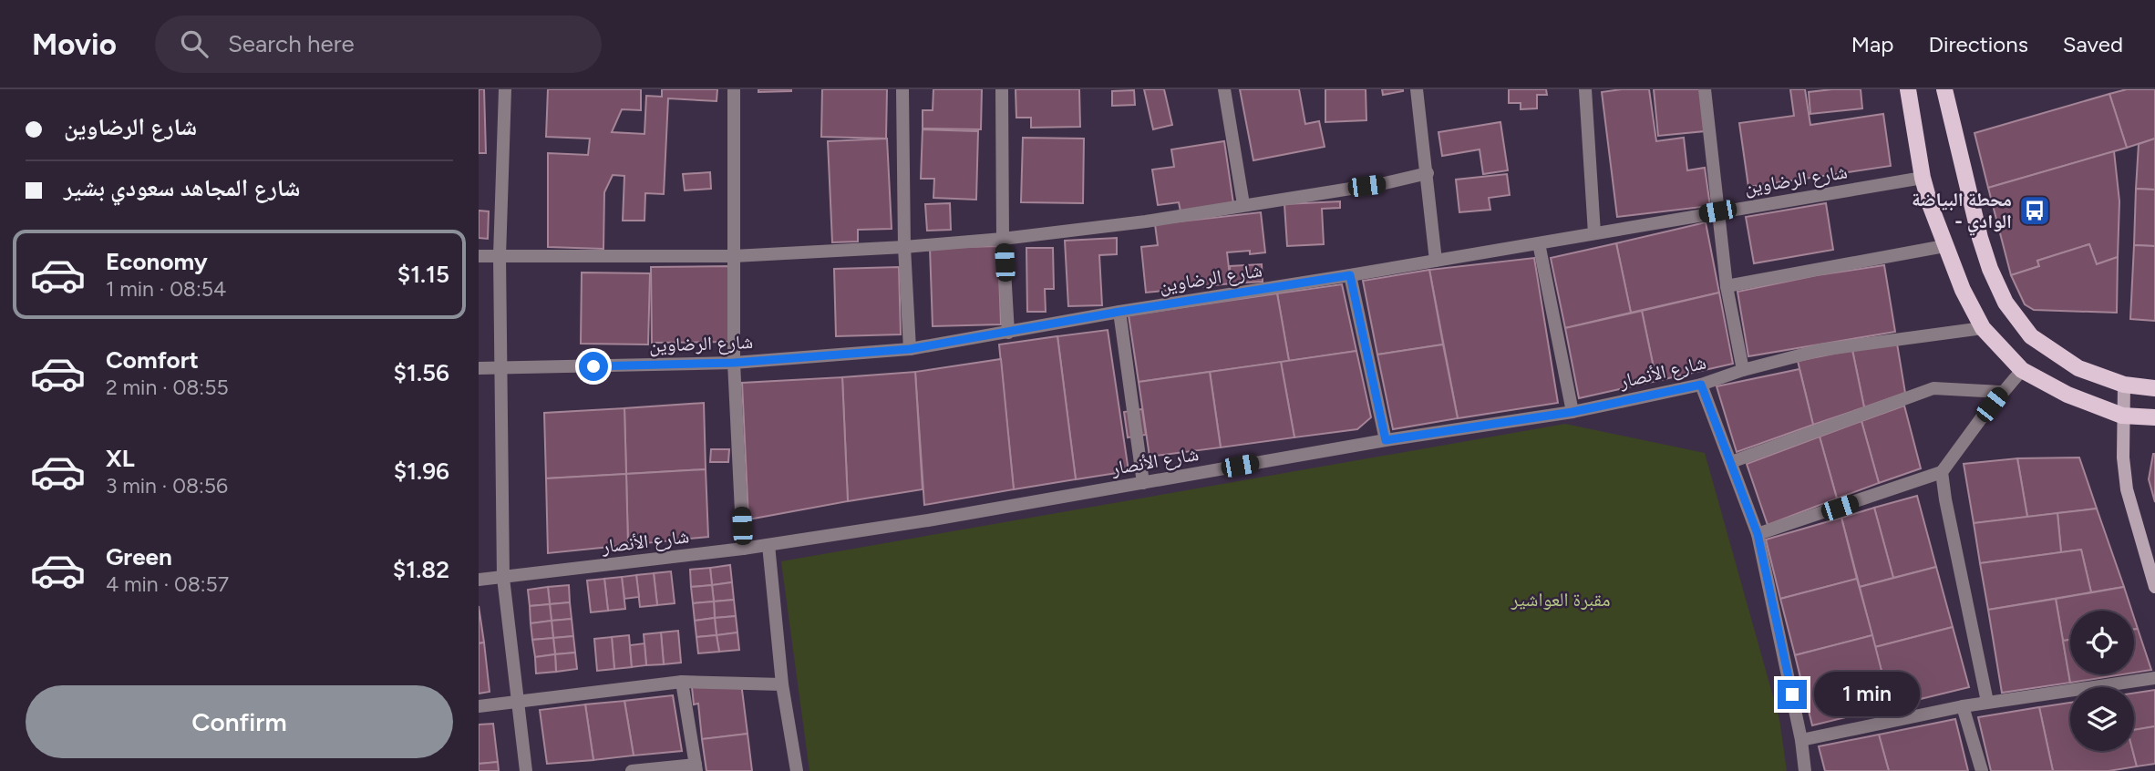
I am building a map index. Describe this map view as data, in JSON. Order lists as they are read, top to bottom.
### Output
{
  "streets": {
    "street": ["شارع الرضاوين", "شارع الأنصار"]
  },
  "parks": ["مقبرة العواشير"],
  "places": {
    "bus stop": ["محطة البياضة - الوادي"]
  },
  "page": {
    "header": "Movio",
    "search": "Search here",
    "nav": ["Map", "Directions", "Saved"],
    "banner": ["شارع الرضاوين", "شارع المجاهد سعودي بشير"],
    "list": [
      {
        "name": "Economy",
        "note": "1 min · 08:54",
        "value": "$1.15"
      },
      {
        "name": "Comfort",
        "note": "2 min · 08:55",
        "value": "$1.56"
      },
      {
        "name": "XL",
        "note": "3 min · 08:56",
        "value": "$1.96"
      },
      {
        "name": "Green",
        "note": "4 min · 08:57",
        "value": "$1.82"
      }
    ],
    "bubble": "1 min",
    "buttons": "Confirm"
  }
}
